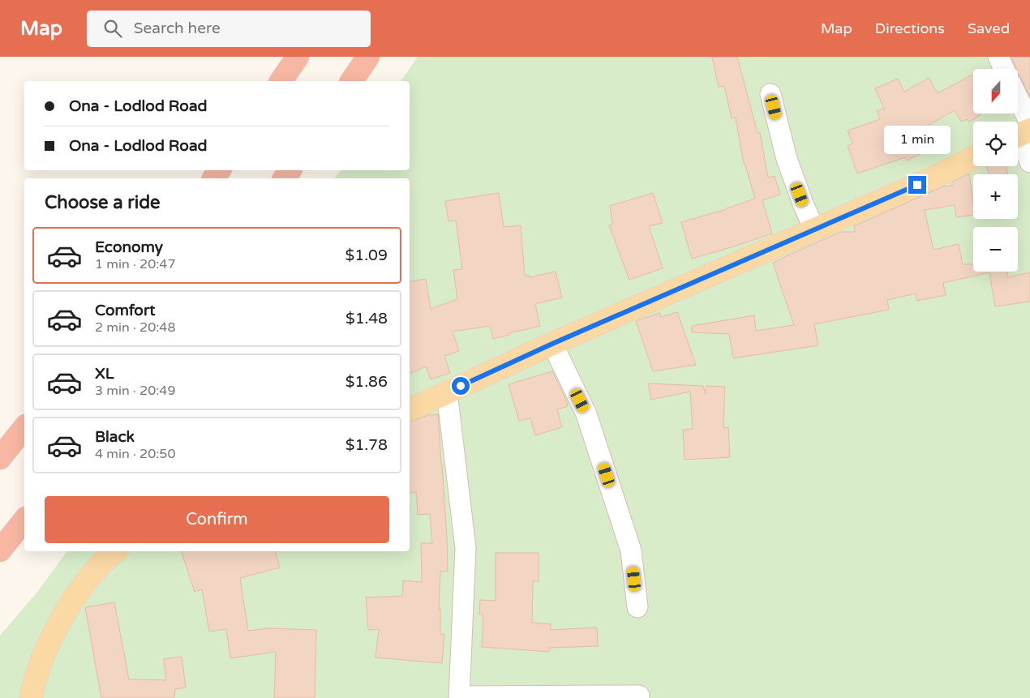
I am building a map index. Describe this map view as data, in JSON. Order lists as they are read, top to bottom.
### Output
{
  "north": "bottom",
  "page": {
    "header": "Map",
    "search": "Search here",
    "nav": ["Map", "Directions", "Saved"],
    "map_buttons": ["+", "−"],
    "banner": ["Ona - Lodlod Road", "Ona - Lodlod Road"],
    "bubble": "1 min",
    "heading": "Choose a ride",
    "list": [
      {
        "name": "Economy",
        "note": "1 min · 20:47",
        "value": "$1.09"
      },
      {
        "name": "Comfort",
        "note": "2 min · 20:48",
        "value": "$1.48"
      },
      {
        "name": "XL",
        "note": "3 min · 20:49",
        "value": "$1.86"
      },
      {
        "name": "Black",
        "note": "4 min · 20:50",
        "value": "$1.78"
      }
    ],
    "buttons": "Confirm"
  }
}
